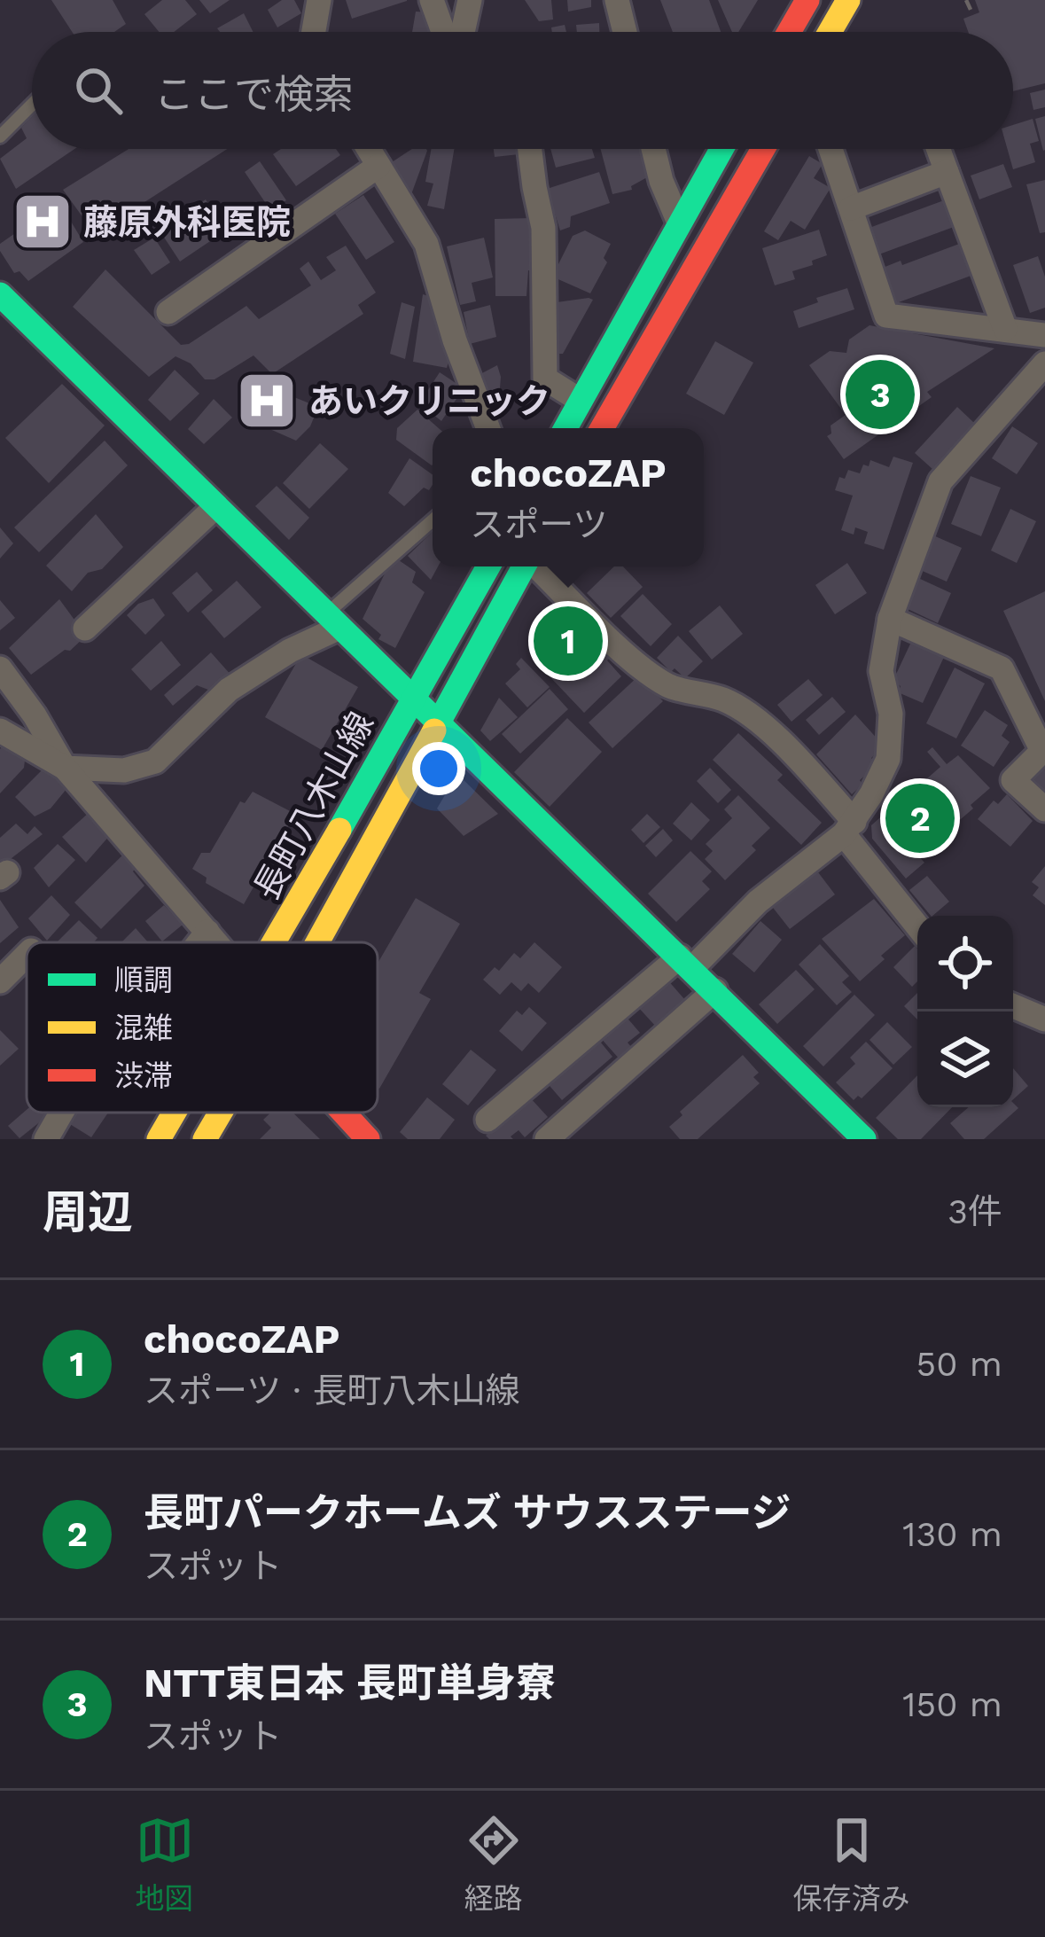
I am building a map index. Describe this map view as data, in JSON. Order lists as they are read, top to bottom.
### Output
{
  "streets": {
    "street": ["長町八木山線"]
  },
  "places": {
    "hospital": ["藤原外科医院", "あいクリニック"]
  },
  "legend": ["順調", "混雑", "渋滞"],
  "page": {
    "search": "ここで検索",
    "pins": ["3", "1", "2"],
    "popup": ["chocoZAP", "スポーツ"],
    "heading": ["周辺", "3件"],
    "list": [
      {
        "mark": "1",
        "name": "chocoZAP",
        "note": "スポーツ · 長町八木山線",
        "value": "50 m"
      },
      {
        "mark": "2",
        "name": "長町パークホームズ サウスステージ",
        "note": "スポット",
        "value": "130 m"
      },
      {
        "mark": "3",
        "name": "NTT東日本 長町単身寮",
        "note": "スポット",
        "value": "150 m"
      }
    ],
    "nav": ["地図", "経路", "保存済み"]
  }
}
